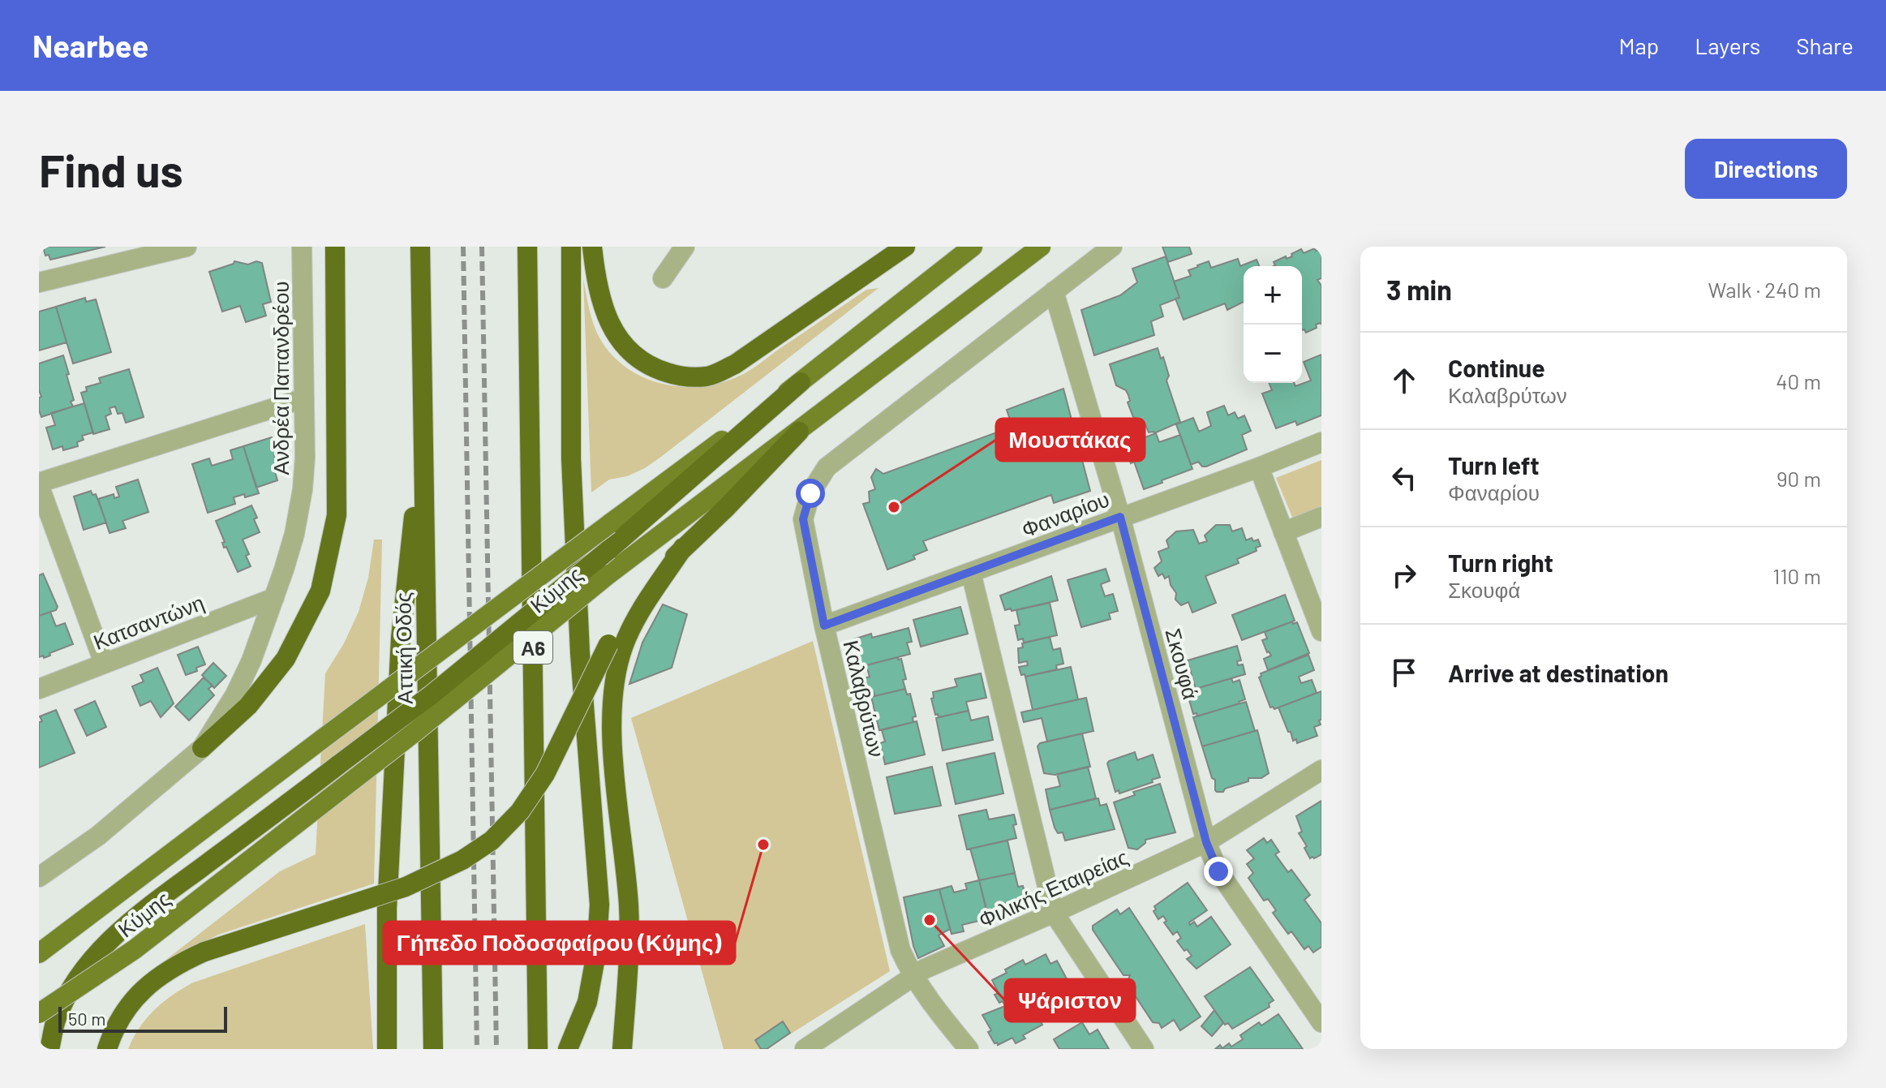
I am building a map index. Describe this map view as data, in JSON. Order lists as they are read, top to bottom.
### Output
{
  "streets": {
    "highway": ["Α6", "Αττική Οδός"],
    "main road": ["Κύμης"],
    "street": [
      "Ανδρέα Παπανδρέου",
      "Φαναρίου",
      "Κατσαντώνη",
      "Σκουφά",
      "Καλαβρύτων",
      "Φιλικής Εταιρείας"
    ]
  },
  "crossings": [
    ["Ανδρέα Παπανδρέου", "Κατσαντώνη"],
    ["Φαναρίου", "Σκουφά"],
    ["Φαναρίου", "Καλαβρύτων"],
    ["Σκουφά", "Καλαβρύτων"],
    ["Σκουφά", "Φιλικής Εταιρείας"],
    ["Καλαβρύτων", "Φιλικής Εταιρείας"]
  ],
  "places": ["Μουστάκας", "Γήπεδο Ποδοσφαίρου (Κύμης)", "Ψάριστον"],
  "scale_bar": "50 m",
  "page": {
    "header": "Nearbee",
    "nav": ["Map", "Layers", "Share"],
    "buttons": "Directions",
    "title": "Find us",
    "heading": ["3 min", "Walk · 240 m"],
    "map_buttons": ["+", "−"],
    "list": [
      ["Continue", "Καλαβρύτων", "40 m"],
      ["Turn left", "Φαναρίου", "90 m"],
      ["Turn right", "Σκουφά", "110 m"],
      "Arrive at destination"
    ],
    "scale": "50 m"
  }
}
